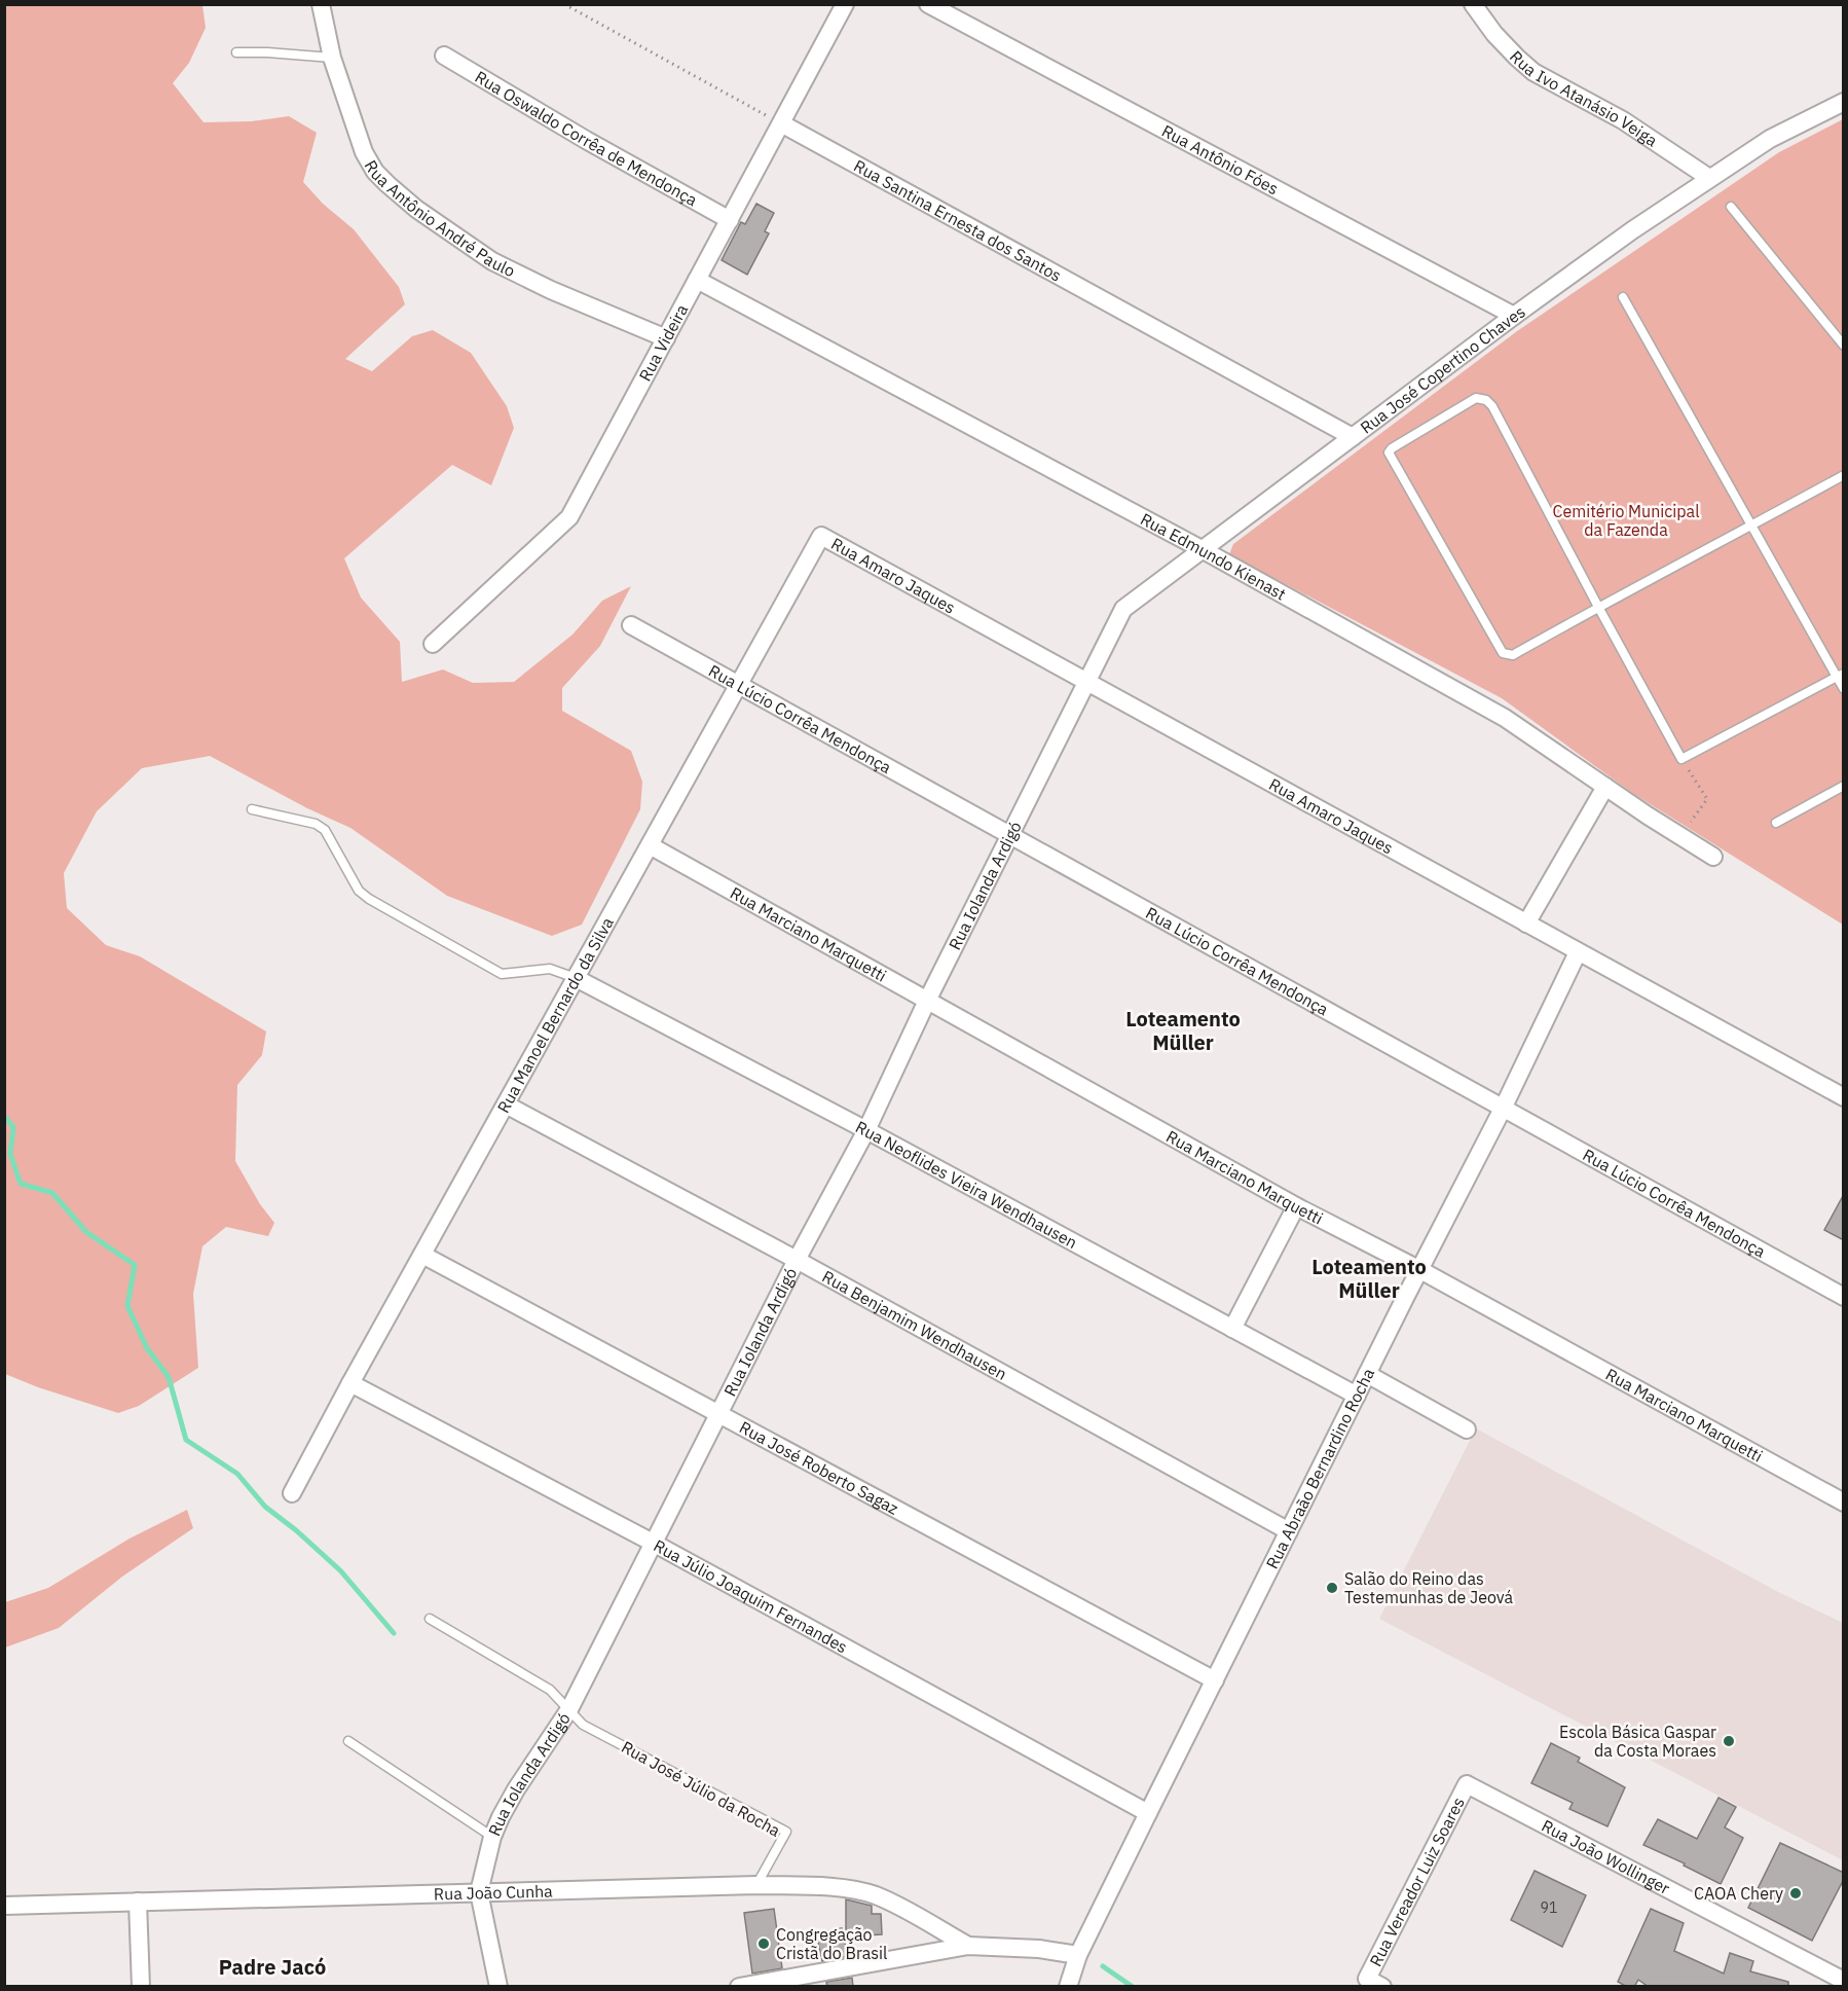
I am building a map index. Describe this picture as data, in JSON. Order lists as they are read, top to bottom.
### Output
{
  "streets": {
    "street": [
      "Rua Ivo Atanásio Veiga",
      "Rua Oswaldo Corrêa de Mendonça",
      "Rua Antônio Fóes",
      "Rua Antônio André Paulo",
      "Rua Santina Ernesta dos Santos",
      "Rua Videira",
      "Rua José Copertino Chaves",
      "Rua Edmundo Kienast",
      "Rua Amaro Jaques",
      "Rua Lúcio Corrêa Mendonça",
      "Rua Iolanda Ardigó",
      "Rua Marciano Marquetti",
      "Rua Manoel Bernardo da Silva",
      "Rua Neoflides Vieira Wendhausen",
      "Rua Benjamim Wendhausen",
      "Rua José Roberto Sagaz",
      "Rua Abraão Bernardino Rocha",
      "Rua Júlio Joaquim Fernandes",
      "Rua João Wollinger",
      "Rua Vereador Luiz Soares",
      "Rua João Cunha"
    ],
    "lane": ["Rua José Júlio da Rocha"]
  },
  "crossings": [
    ["Rua Ivo Atanásio Veiga", "Rua José Copertino Chaves"],
    ["Rua Oswaldo Corrêa de Mendonça", "Rua Videira"],
    ["Rua Antônio Fóes", "Rua José Copertino Chaves"],
    ["Rua Antônio André Paulo", "Rua Videira"],
    ["Rua Santina Ernesta dos Santos", "Rua Videira"],
    ["Rua Santina Ernesta dos Santos", "Rua José Copertino Chaves"],
    ["Rua Videira", "Rua Edmundo Kienast"],
    ["Rua José Copertino Chaves", "Rua Edmundo Kienast"],
    ["Rua José Copertino Chaves", "Rua Amaro Jaques"],
    ["Rua José Copertino Chaves", "Rua Iolanda Ardigó"],
    ["Rua Amaro Jaques", "Rua Iolanda Ardigó"],
    ["Rua Amaro Jaques", "Rua Manoel Bernardo da Silva"],
    ["Rua Amaro Jaques", "Rua Abraão Bernardino Rocha"],
    ["Rua Lúcio Corrêa Mendonça", "Rua Iolanda Ardigó"],
    ["Rua Lúcio Corrêa Mendonça", "Rua Manoel Bernardo da Silva"],
    ["Rua Lúcio Corrêa Mendonça", "Rua Abraão Bernardino Rocha"],
    ["Rua Iolanda Ardigó", "Rua Marciano Marquetti"],
    ["Rua Iolanda Ardigó", "Rua Neoflides Vieira Wendhausen"],
    ["Rua Iolanda Ardigó", "Rua Benjamim Wendhausen"],
    ["Rua Iolanda Ardigó", "Rua José Roberto Sagaz"],
    ["Rua Iolanda Ardigó", "Rua Júlio Joaquim Fernandes"],
    ["Rua Iolanda Ardigó", "Rua José Júlio da Rocha"],
    ["Rua Iolanda Ardigó", "Rua João Cunha"],
    ["Rua Marciano Marquetti", "Rua Manoel Bernardo da Silva"],
    ["Rua Marciano Marquetti", "Rua Abraão Bernardino Rocha"],
    ["Rua Manoel Bernardo da Silva", "Rua Neoflides Vieira Wendhausen"],
    ["Rua Manoel Bernardo da Silva", "Rua Benjamim Wendhausen"],
    ["Rua Manoel Bernardo da Silva", "Rua José Roberto Sagaz"],
    ["Rua Manoel Bernardo da Silva", "Rua Júlio Joaquim Fernandes"],
    ["Rua Neoflides Vieira Wendhausen", "Rua Abraão Bernardino Rocha"],
    ["Rua Benjamim Wendhausen", "Rua Abraão Bernardino Rocha"],
    ["Rua José Roberto Sagaz", "Rua Abraão Bernardino Rocha"],
    ["Rua Abraão Bernardino Rocha", "Rua Júlio Joaquim Fernandes"],
    ["Rua José Júlio da Rocha", "Rua João Cunha"],
    ["Rua João Wollinger", "Rua Vereador Luiz Soares"]
  ],
  "districts": ["Loteamento Müller", "Loteamento Müller", "Padre Jacó"],
  "parks": ["Cemitério Municipal da Fazenda"],
  "places": [
    "Salão do Reino das Testemunhas de Jeová",
    "Escola Básica Gaspar da Costa Moraes",
    "CAOA Chery",
    "Congregação Cristã do Brasil"
  ],
  "house_numbers": ["91"]
}
